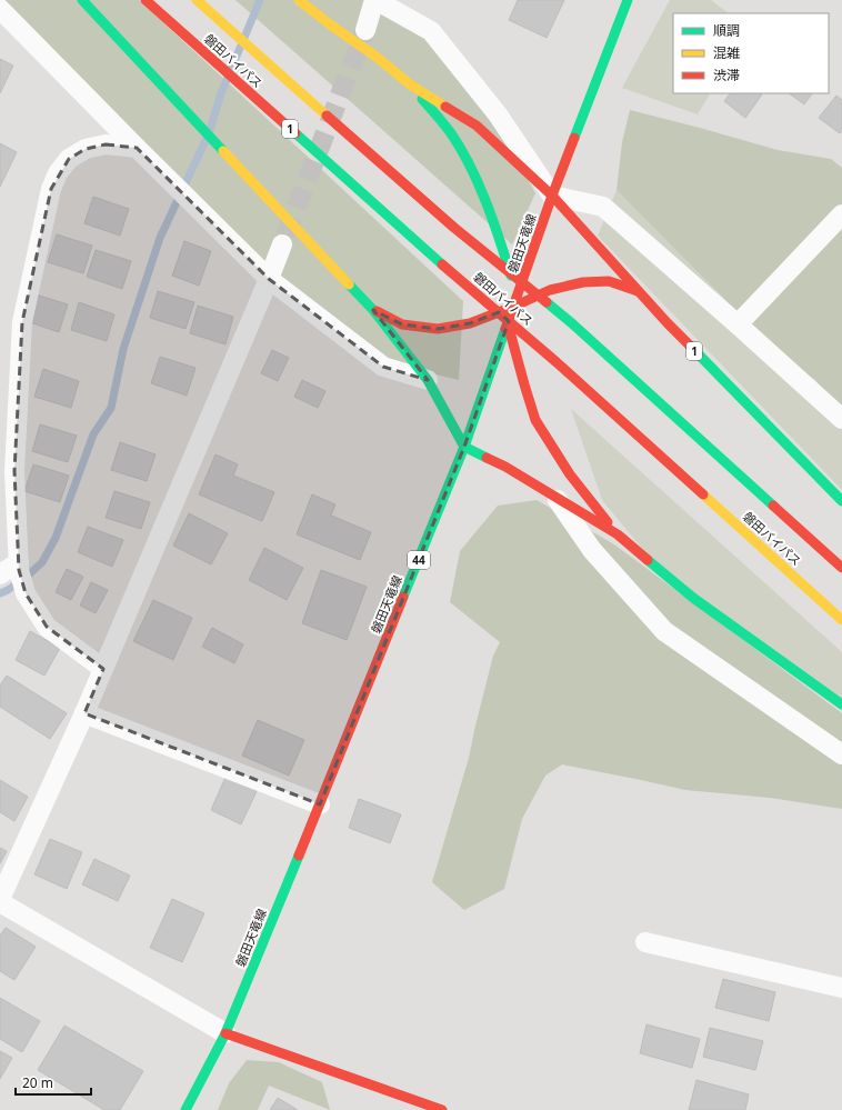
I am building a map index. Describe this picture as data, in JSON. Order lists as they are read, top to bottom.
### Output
{
  "streets": {
    "main road": [
      "磐田バイパス",
      "1",
      "磐田天竜線",
      "44"
    ]
  },
  "crossings": [
    ["1", "磐田天竜線"]
  ],
  "legend": ["順調", "混雑", "渋滞"],
  "scale_bar": "20 m"
}
